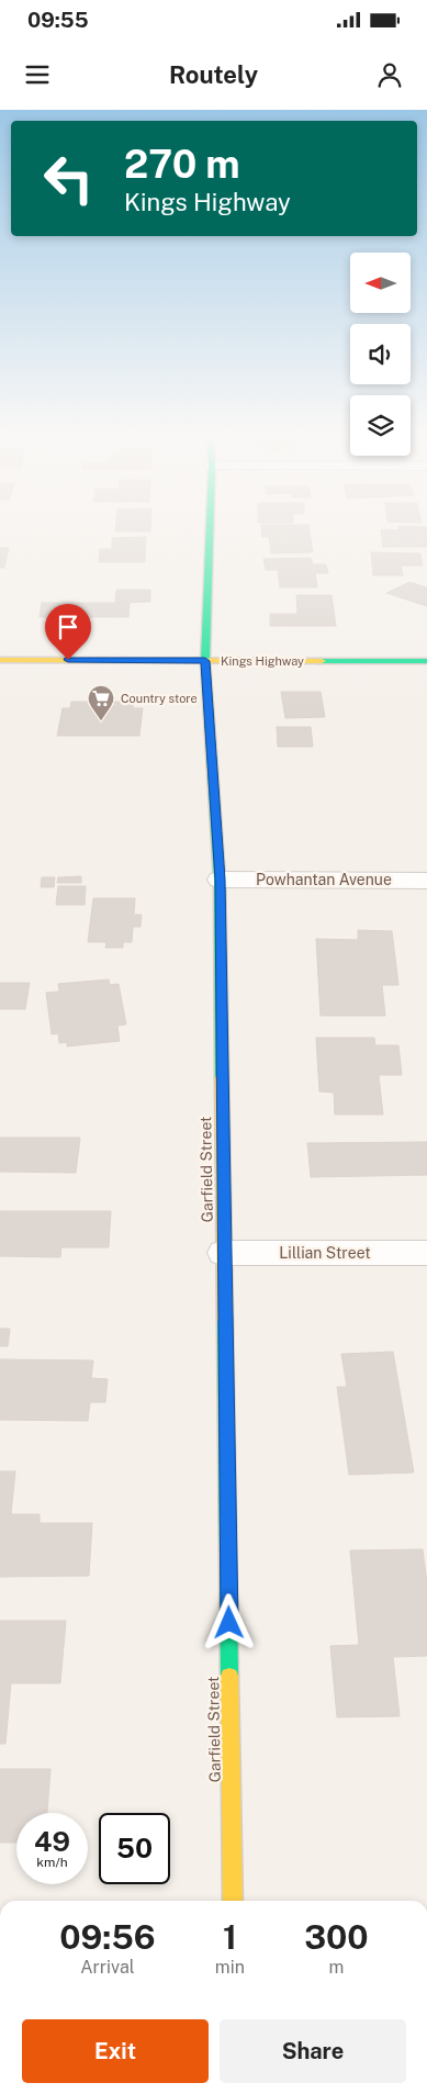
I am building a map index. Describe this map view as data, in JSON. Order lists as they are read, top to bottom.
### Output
{
  "streets": {
    "main road": ["Kings Highway", "Garfield Street"],
    "street": ["Powhantan Avenue", "Lillian Street"]
  },
  "crossings": [
    ["Kings Highway", "Garfield Street"],
    ["Powhantan Avenue", "Garfield Street"],
    ["Garfield Street", "Lillian Street"]
  ],
  "places": {
    "supermarket": ["Country store"]
  },
  "north": "left",
  "page": {
    "status": "09:55",
    "header": "Routely",
    "turn": ["270 m", "Kings Highway"],
    "speed": "49 km/h",
    "limit": "50",
    "eta": [
      "09:56",
      "Arrival",
      "1",
      "min",
      "300",
      "m"
    ],
    "buttons": ["Exit", "Share"]
  }
}
